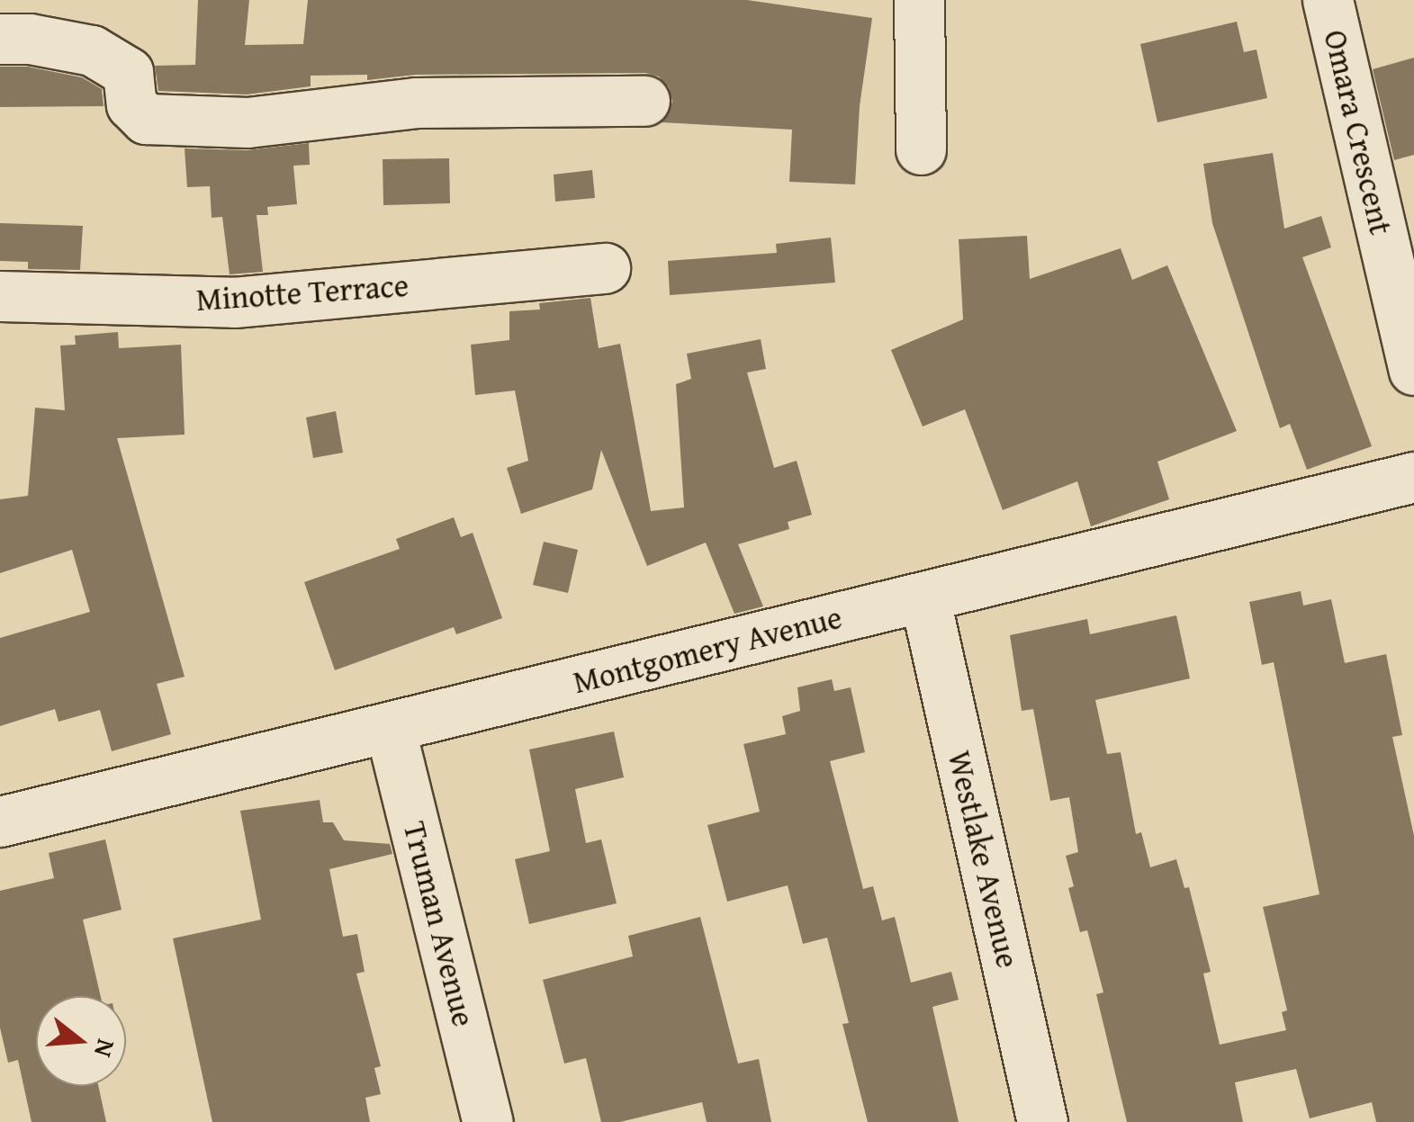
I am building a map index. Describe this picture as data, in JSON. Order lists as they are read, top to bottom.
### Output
{
  "streets": {
    "street": [
      "Omara Crescent",
      "Minotte Terrace",
      "Montgomery Avenue",
      "Westlake Avenue",
      "Truman Avenue"
    ]
  },
  "crossings": [
    ["Montgomery Avenue", "Westlake Avenue"],
    ["Montgomery Avenue", "Truman Avenue"]
  ],
  "north": "right"
}
